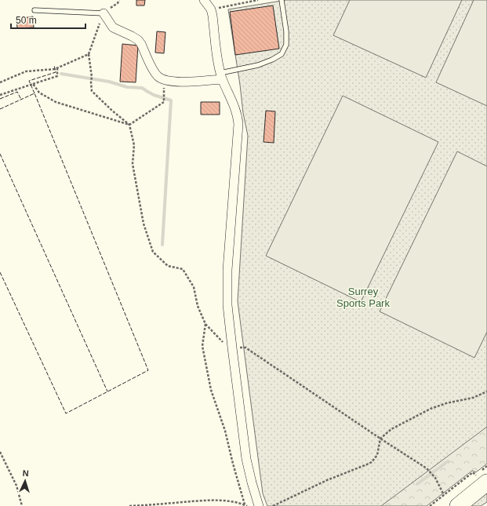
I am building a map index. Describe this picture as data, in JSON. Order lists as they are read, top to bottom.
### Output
{
  "parks": ["Surrey Sports Park"],
  "scale_bar": "50 m",
  "north": "top"
}
